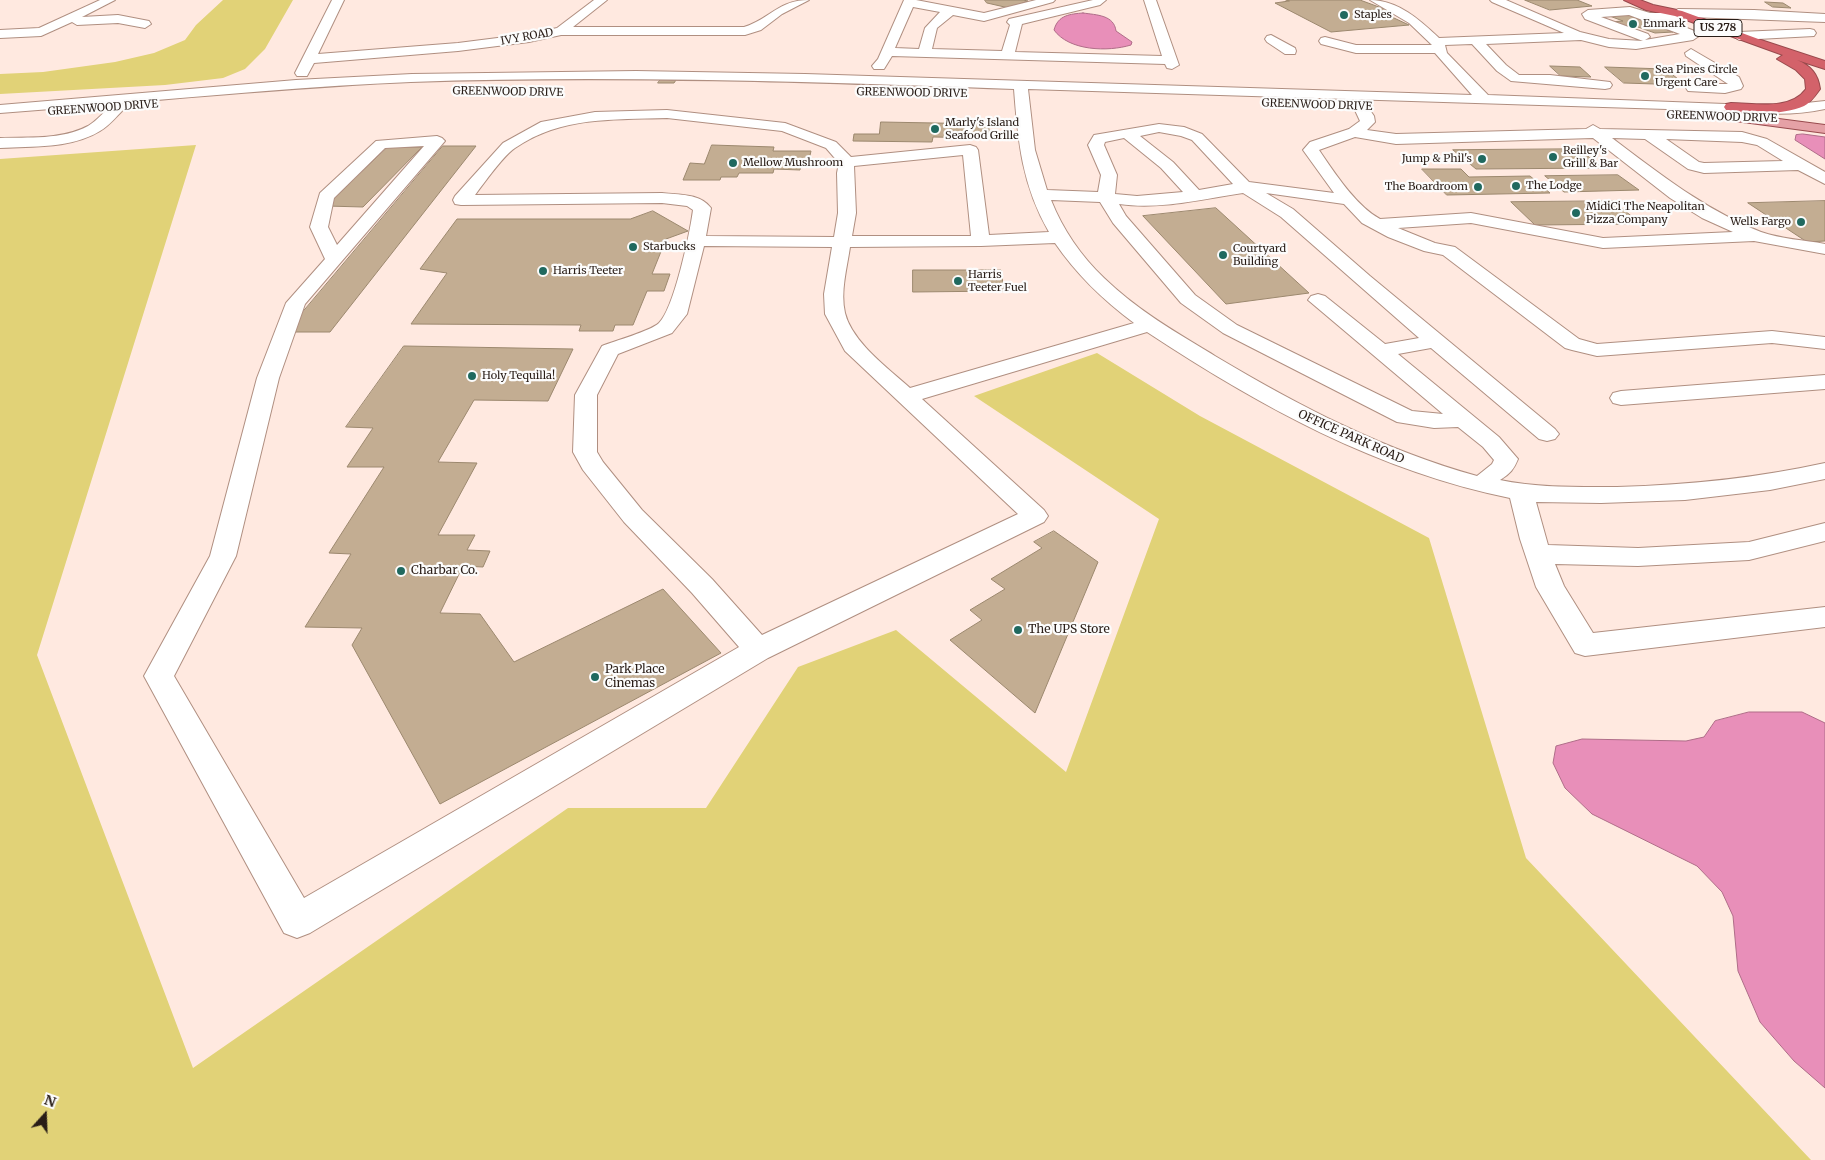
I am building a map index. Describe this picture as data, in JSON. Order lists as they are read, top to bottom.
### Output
{
  "streets": {
    "highway": ["US 278"],
    "street": ["IVY ROAD", "GREENWOOD DRIVE", "OFFICE PARK ROAD"]
  },
  "crossings": [
    ["GREENWOOD DRIVE", "OFFICE PARK ROAD"]
  ],
  "places": [
    "Staples",
    "Enmark",
    "Sea Pines Circle Urgent Care",
    "Marly's Island Seafood Grille",
    "Reilley's Grill & Bar",
    "Jump & Phil's",
    "Mellow Mushroom",
    "The Lodge",
    "The Boardroom",
    "MidiCi The Neapolitan Pizza Company",
    "Wells Fargo",
    "Starbucks",
    "Courtyard Building",
    "Harris Teeter",
    "Harris Teeter Fuel",
    "Holy Tequilla!",
    "Charbar Co.",
    "The UPS Store",
    "Park Place Cinemas"
  ],
  "north": "top"
}
